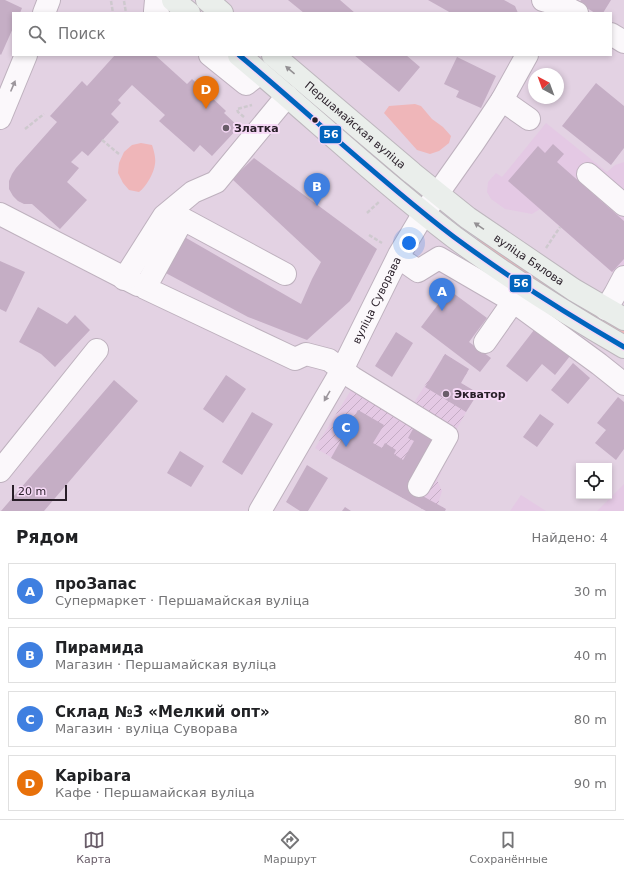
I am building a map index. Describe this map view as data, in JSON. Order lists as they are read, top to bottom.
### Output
{
  "streets": {
    "main road": ["Першамайская вуліца", "вуліца Бялова"],
    "street": ["вуліца Суворава"]
  },
  "crossings": [
    ["Першамайская вуліца", "вуліца Бялова"],
    ["Першамайская вуліца", "вуліца Суворава"],
    ["вуліца Бялова", "вуліца Суворава"]
  ],
  "places": ["Златка", "Экватор"],
  "lines": ["transit line 56"],
  "scale_bar": "20 m",
  "north": "top left",
  "page": {
    "search": "Поиск",
    "pins": [
      "D",
      "B",
      "A",
      "C"
    ],
    "scale": "20 m",
    "heading": ["Рядом", "Найдено: 4"],
    "list": [
      {
        "mark": "A",
        "name": "проЗапас",
        "note": "Супермаркет · Першамайская вуліца",
        "value": "30 m"
      },
      {
        "mark": "B",
        "name": "Пирамида",
        "note": "Магазин · Першамайская вуліца",
        "value": "40 m"
      },
      {
        "mark": "C",
        "name": "Склад №3 «Мелкий опт»",
        "note": "Магазин · вуліца Суворава",
        "value": "80 m"
      },
      {
        "mark": "D",
        "name": "Kapibara",
        "note": "Кафе · Першамайская вуліца",
        "value": "90 m"
      }
    ],
    "nav": ["Карта", "Маршрут", "Сохранённые"]
  }
}
